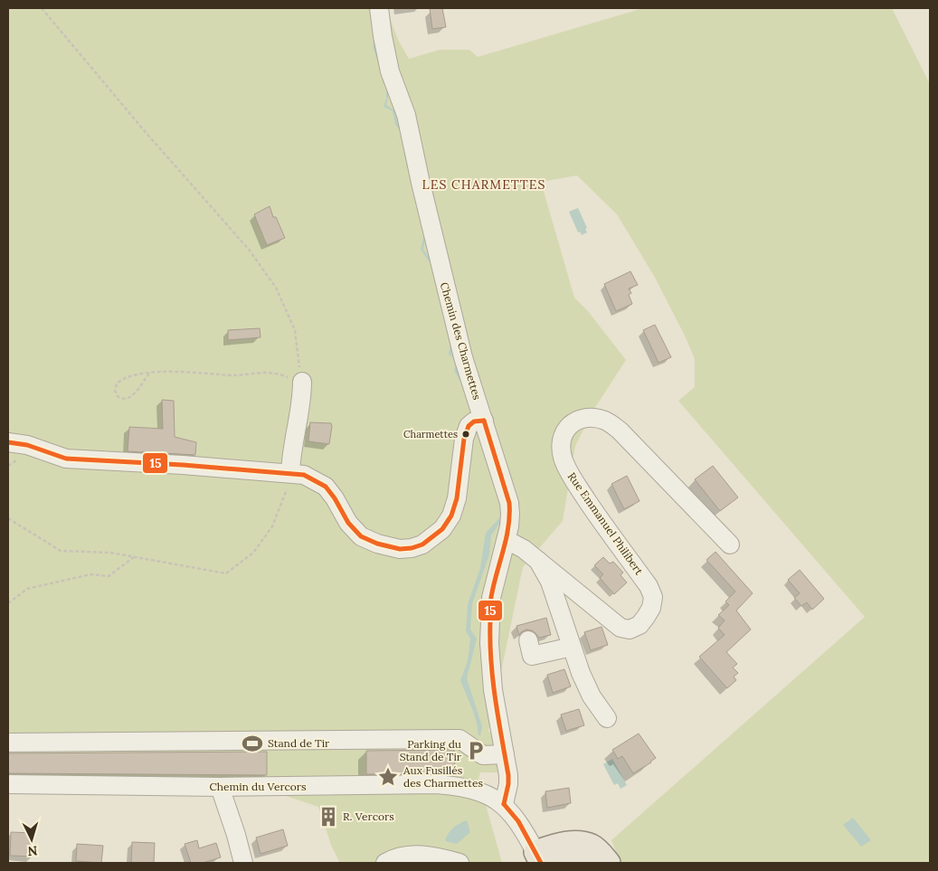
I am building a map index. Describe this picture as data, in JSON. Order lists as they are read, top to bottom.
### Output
{
  "streets": {
    "street": ["Chemin des Charmettes", "Rue Emmanuel Philibert", "Chemin du Vercors"]
  },
  "crossings": [
    ["Chemin des Charmettes", "Chemin du Vercors"]
  ],
  "districts": ["LES CHARMETTES"],
  "places": {
    "other": ["Charmettes"],
    "sports": ["Stand de Tir"],
    "parking": ["Parking du Stand de Tir"],
    "place": ["Aux Fusillés des Charmettes"],
    "building": ["R. Vercors"]
  },
  "lines": ["transit line 15"],
  "north": "bottom"
}
